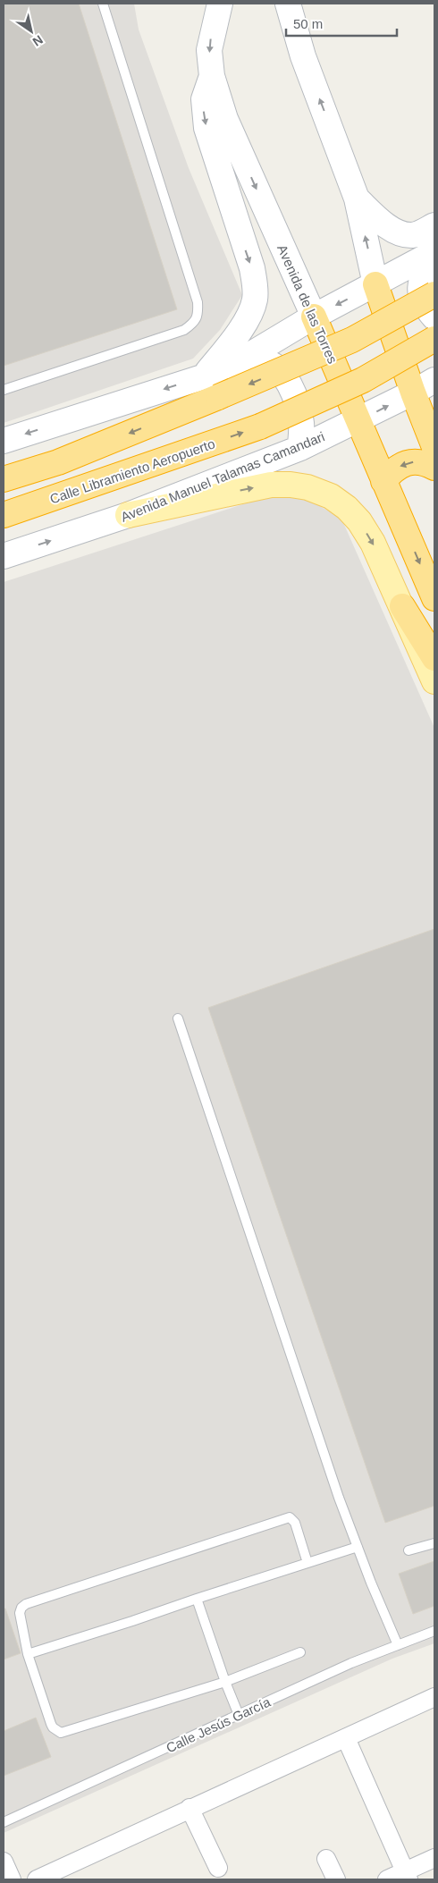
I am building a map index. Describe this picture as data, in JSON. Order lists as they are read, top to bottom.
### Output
{
  "streets": {
    "highway": ["Avenida de las Torres", "Calle Libramiento Aeropuerto"],
    "main road": ["Avenida Manuel Talamas Camandari"],
    "lane": ["Calle Jesús García"]
  },
  "crossings": [
    ["Avenida de las Torres", "Avenida Manuel Talamas Camandari"]
  ],
  "scale_bar": "50 m",
  "north": "bottom right"
}
